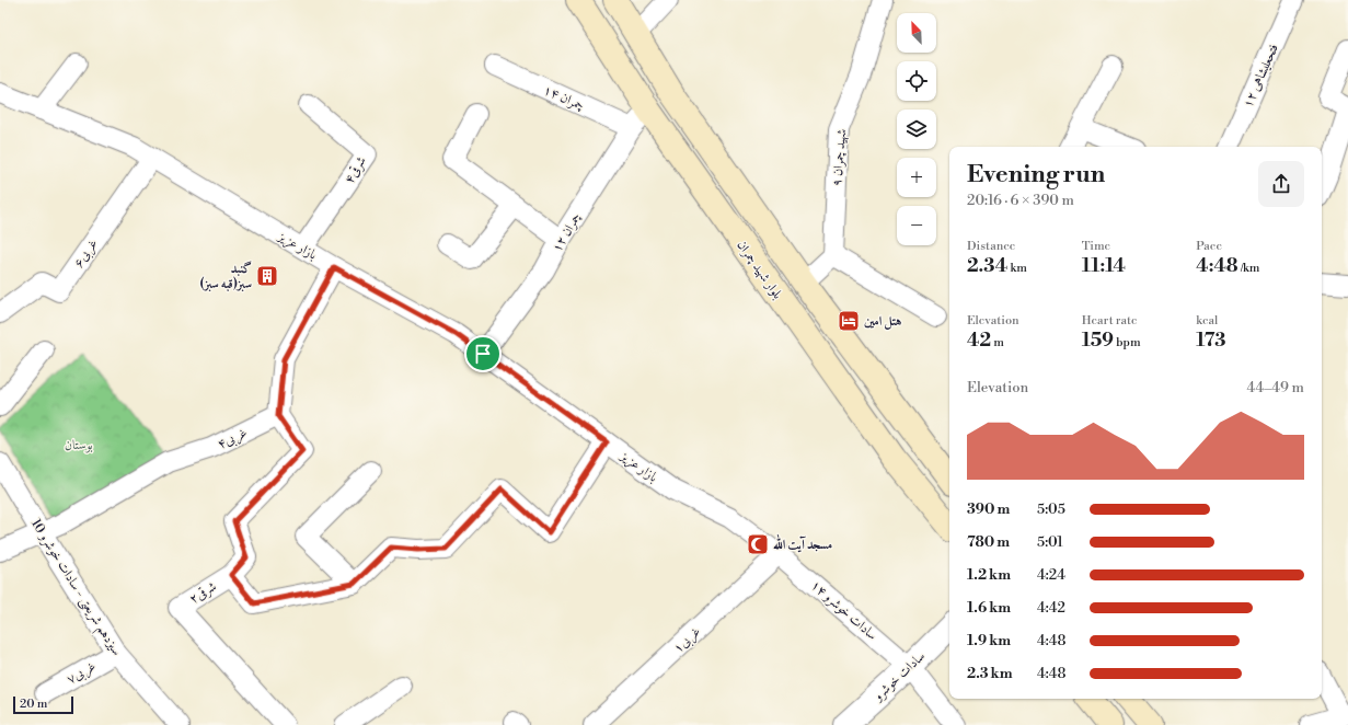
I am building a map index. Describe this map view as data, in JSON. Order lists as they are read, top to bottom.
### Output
{
  "streets": {
    "main road": ["بلوار شهید چمران"],
    "street": [
      "فتحعلیشاهی ۱۲",
      "چمران ۱۴",
      "شهید چمران ۹",
      "شرقی۴",
      "چمران ۱۲",
      "بازار عزیز",
      "غربی۶",
      "غربی۴",
      "سیزدهم شریعتی - سادات خوشرو 10",
      "شرقی۲",
      "سادات خوشرو ۱۴",
      "غربی۱",
      "غربی۷",
      "سادات خوشرو"
    ]
  },
  "crossings": [
    ["چمران ۱۴", "چمران ۱۲"],
    ["شرقی۴", "بازار عزیز"],
    ["چمران ۱۲", "بازار عزیز"],
    ["چمران ۱۲", "بلوار شهید چمران"],
    ["بازار عزیز", "غربی۶"],
    ["بازار عزیز", "سادات خوشرو ۱۴"],
    ["بازار عزیز", "غربی۱"],
    ["غربی۴", "سیزدهم شریعتی - سادات خوشرو 10"],
    ["سیزدهم شریعتی - سادات خوشرو 10", "غربی۷"],
    ["سادات خوشرو ۱۴", "غربی۱"],
    ["سادات خوشرو ۱۴", "سادات خوشرو"]
  ],
  "parks": ["بوستان"],
  "places": {
    "building": ["گنبد سبز(قبه سبز)"],
    "hotel": ["هتل امین"],
    "mosque": ["مسجد آیت الله"]
  },
  "scale_bar": "20 m",
  "north": "top left",
  "page": {
    "map_buttons": ["+", "−"],
    "heading": ["Evening run", "20:16 · 6 × 390 m"],
    "stats": [
      ["Distance", "2.34 km"],
      ["Time", "11:14"],
      ["Pace", "4:48 /km"],
      ["Elevation", "42 m"],
      ["Heart rate", "159 bpm"],
      ["kcal", "173"]
    ],
    "chart": ["Elevation", "44–49 m"],
    "list": [
      {
        "name": "390 m",
        "note": "5:05"
      },
      {
        "name": "780 m",
        "note": "5:01"
      },
      {
        "name": "1.2 km",
        "note": "4:24"
      },
      {
        "name": "1.6 km",
        "note": "4:42"
      },
      {
        "name": "1.9 km",
        "note": "4:48"
      },
      {
        "name": "2.3 km",
        "note": "4:48"
      }
    ],
    "scale": "20 m"
  }
}
